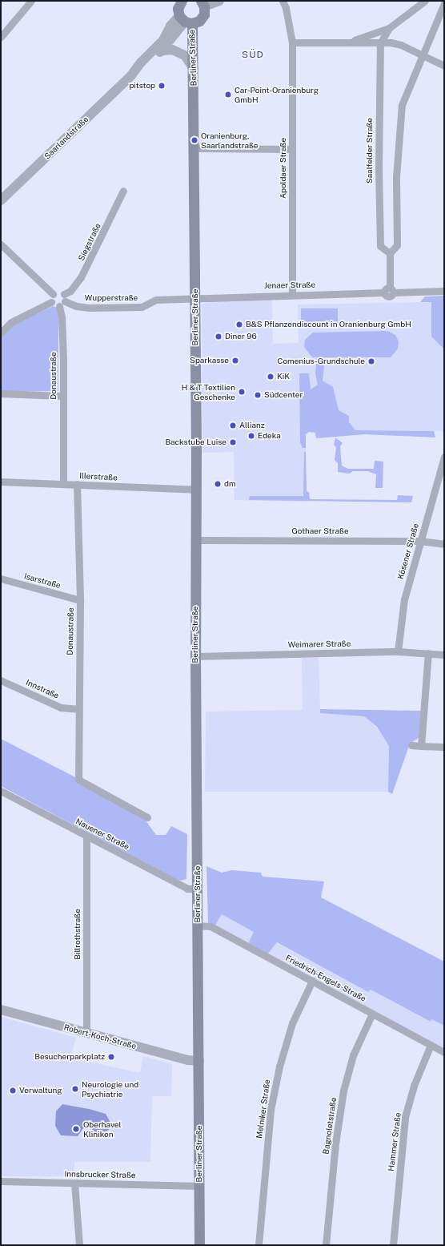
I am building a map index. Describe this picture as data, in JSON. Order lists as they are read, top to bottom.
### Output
{
  "streets": {
    "main road": ["Berliner Straße"],
    "street": [
      "Saarlandstraße",
      "Saalfelder Straße",
      "Apoldaer Straße",
      "Siegstraße",
      "Jenaer Straße",
      "Wupperstraße",
      "Donaustraße",
      "Illerstraße",
      "Gothaer Straße",
      "Kösener Straße",
      "Isarstraße",
      "Weimarer Straße",
      "Innstraße",
      "Nauener Straße",
      "Billrothstraße",
      "Friedrich-Engels-Straße",
      "Robert-Koch-Straße",
      "Melniker Straße",
      "Bagnoletstraße",
      "Hammer Straße",
      "Innsbrucker Straße"
    ]
  },
  "crossings": [
    ["Berliner Straße", "Saarlandstraße"],
    ["Berliner Straße", "Jenaer Straße"],
    ["Berliner Straße", "Wupperstraße"],
    ["Berliner Straße", "Illerstraße"],
    ["Berliner Straße", "Gothaer Straße"],
    ["Berliner Straße", "Weimarer Straße"],
    ["Berliner Straße", "Nauener Straße"],
    ["Berliner Straße", "Friedrich-Engels-Straße"],
    ["Berliner Straße", "Robert-Koch-Straße"],
    ["Berliner Straße", "Innsbrucker Straße"],
    ["Apoldaer Straße", "Jenaer Straße"],
    ["Siegstraße", "Wupperstraße"],
    ["Siegstraße", "Donaustraße"],
    ["Jenaer Straße", "Wupperstraße"],
    ["Wupperstraße", "Donaustraße"],
    ["Donaustraße", "Illerstraße"],
    ["Donaustraße", "Isarstraße"],
    ["Donaustraße", "Innstraße"],
    ["Gothaer Straße", "Kösener Straße"],
    ["Kösener Straße", "Weimarer Straße"],
    ["Nauener Straße", "Billrothstraße"],
    ["Billrothstraße", "Robert-Koch-Straße"],
    ["Friedrich-Engels-Straße", "Melniker Straße"],
    ["Friedrich-Engels-Straße", "Bagnoletstraße"],
    ["Friedrich-Engels-Straße", "Hammer Straße"]
  ],
  "districts": ["SÜD"],
  "places": [
    "pitstop",
    "Car-Point-Oranienburg GmbH",
    "Oranienburg, Saarlandstraße",
    "B&S Pflanzendiscount in Oranienburg GmbH",
    "Diner 96",
    "Sparkasse",
    "Comenius-Grundschule",
    "KiK",
    "H & T Textilien Geschenke",
    "Südcenter",
    "Allianz",
    "Edeka",
    "Backstube Luise",
    "dm",
    "Besucherparkplatz",
    "Neurologie und Psychiatrie",
    "Verwaltung",
    "Oberhavel Kliniken"
  ]
}
